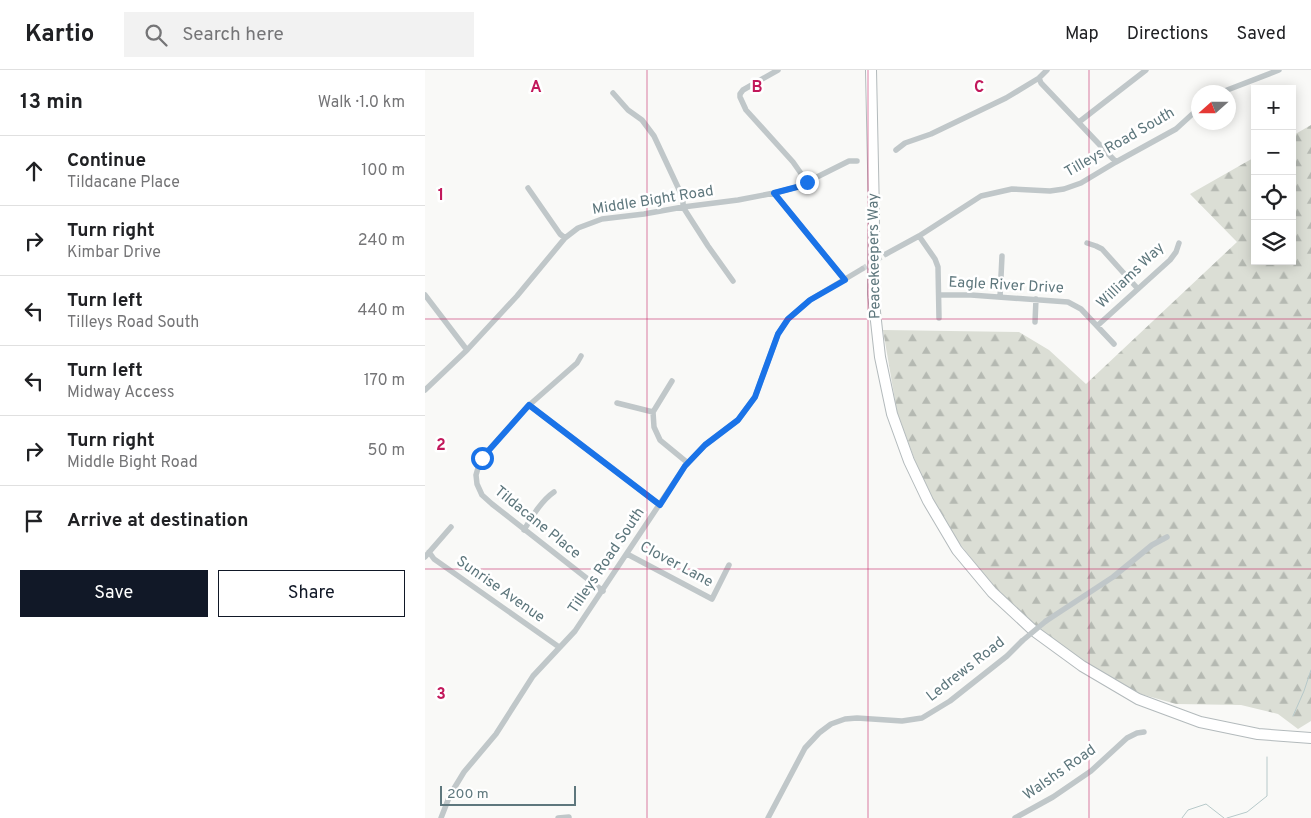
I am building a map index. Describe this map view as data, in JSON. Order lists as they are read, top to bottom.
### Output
{
  "streets": {
    "highway": ["Peacekeepers Way"],
    "street": [
      "Tilleys Road South",
      "Middle Bight Road",
      "Williams Way",
      "Eagle River Drive",
      "Tildacane Place",
      "Clover Lane",
      "Sunrise Avenue",
      "Ledrews Road",
      "Walshs Road"
    ]
  },
  "crossings": [
    ["Tilleys Road South", "Tildacane Place"],
    ["Tilleys Road South", "Clover Lane"],
    ["Tilleys Road South", "Sunrise Avenue"],
    ["Williams Way", "Eagle River Drive"]
  ],
  "scale_bar": "200 m",
  "north": "left",
  "page": {
    "header": "Kartio",
    "search": "Search here",
    "nav": ["Map", "Directions", "Saved"],
    "heading": ["13 min", "Walk · 1.0 km"],
    "map_buttons": ["+", "−"],
    "list": [
      ["Continue", "Tildacane Place", "100 m"],
      ["Turn right", "Kimbar Drive", "240 m"],
      ["Turn left", "Tilleys Road South", "440 m"],
      ["Turn left", "Midway Access", "170 m"],
      ["Turn right", "Middle Bight Road", "50 m"],
      "Arrive at destination"
    ],
    "buttons": ["Save", "Share"],
    "scale": "200 m"
  },
  "grid": {
    "columns": ["A", "B", "C"],
    "rows": ["1", "2", "3"]
  }
}
